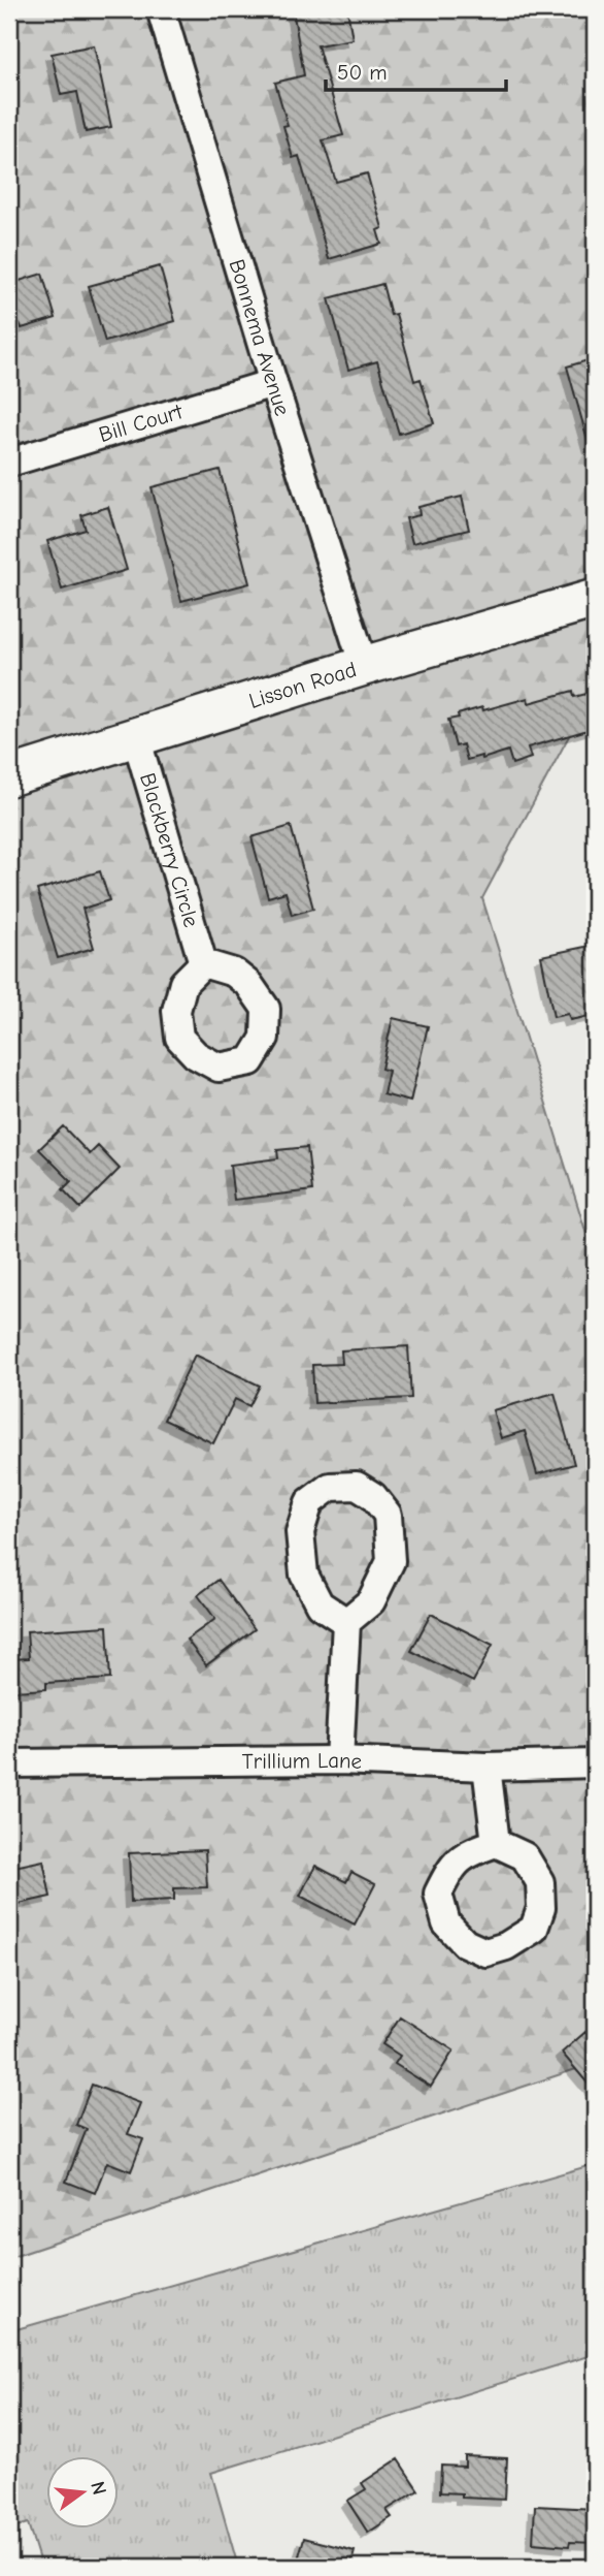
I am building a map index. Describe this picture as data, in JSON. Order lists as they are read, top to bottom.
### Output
{
  "streets": {
    "street": [
      "Bonnema Avenue",
      "Bill Court",
      "Lisson Road",
      "Blackberry Circle",
      "Trillium Lane"
    ]
  },
  "crossings": [
    ["Bonnema Avenue", "Bill Court"],
    ["Bonnema Avenue", "Lisson Road"],
    ["Lisson Road", "Blackberry Circle"]
  ],
  "scale_bar": "50 m",
  "north": "right"
}
